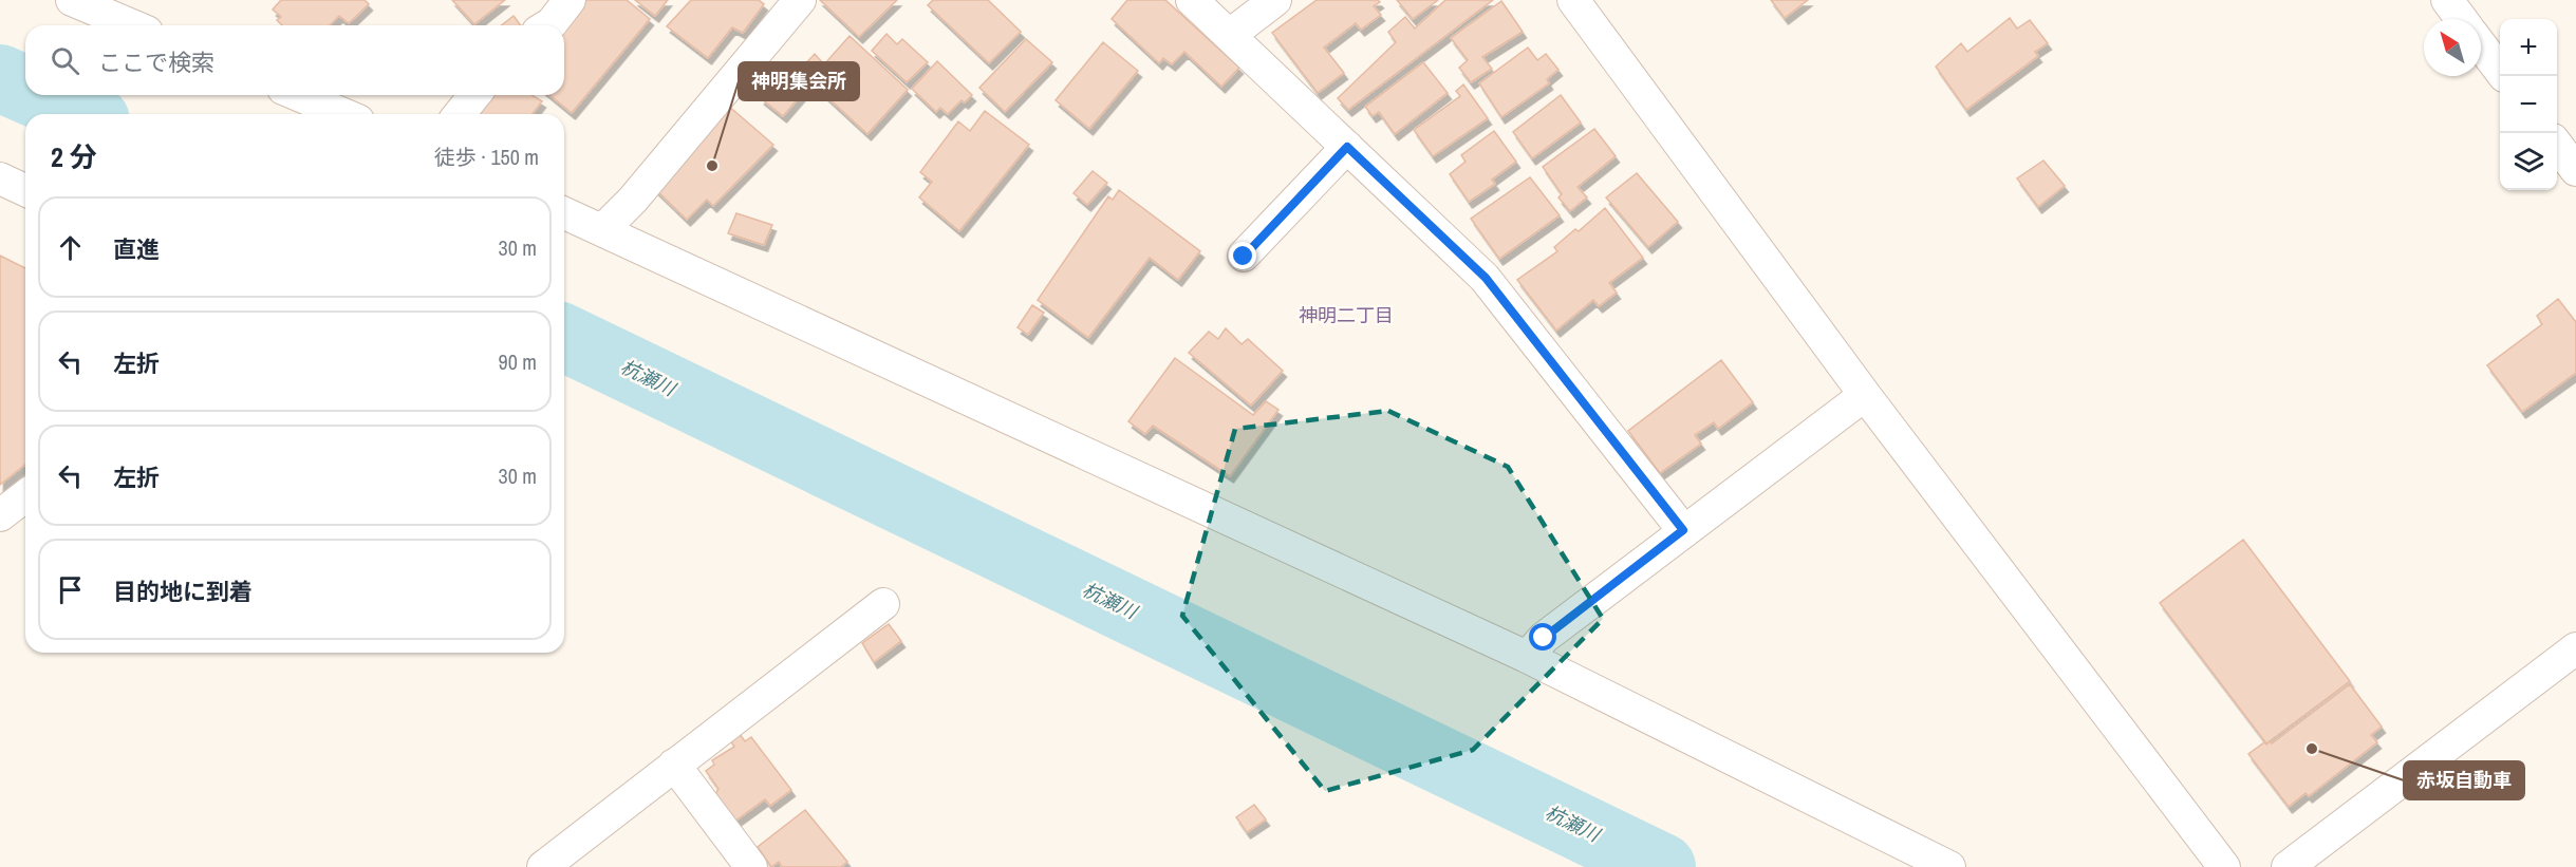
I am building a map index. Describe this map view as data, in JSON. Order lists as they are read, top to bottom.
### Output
{
  "districts": ["神明二丁目"],
  "water": ["杭瀬川"],
  "places": ["神明集会所", "赤坂自動車"],
  "north": "top left",
  "page": {
    "map_buttons": ["+", "−"],
    "search": "ここで検索",
    "heading": ["2 分", "徒歩 · 150 m"],
    "list": [
      ["直進", "30 m"],
      ["左折", "90 m"],
      ["左折", "30 m"],
      "目的地に到着"
    ]
  }
}
